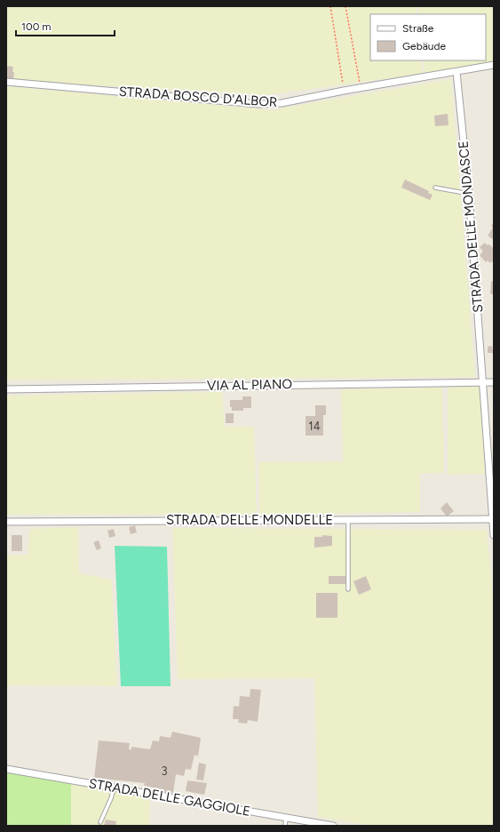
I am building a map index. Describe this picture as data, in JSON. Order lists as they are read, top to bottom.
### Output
{
  "streets": {
    "street": [
      "STRADA BOSCO D'ALBOR",
      "STRADA DELLE MONDASCE",
      "VIA AL PIANO",
      "STRADA DELLE MONDELLE",
      "STRADA DELLE GAGGIOLE"
    ]
  },
  "crossings": [
    ["STRADA BOSCO D'ALBOR", "STRADA DELLE MONDASCE"],
    ["STRADA DELLE MONDASCE", "VIA AL PIANO"],
    ["STRADA DELLE MONDASCE", "STRADA DELLE MONDELLE"]
  ],
  "house_numbers": ["14", "3"],
  "legend": ["Straße", "Gebäude"],
  "scale_bar": "100 m"
}
